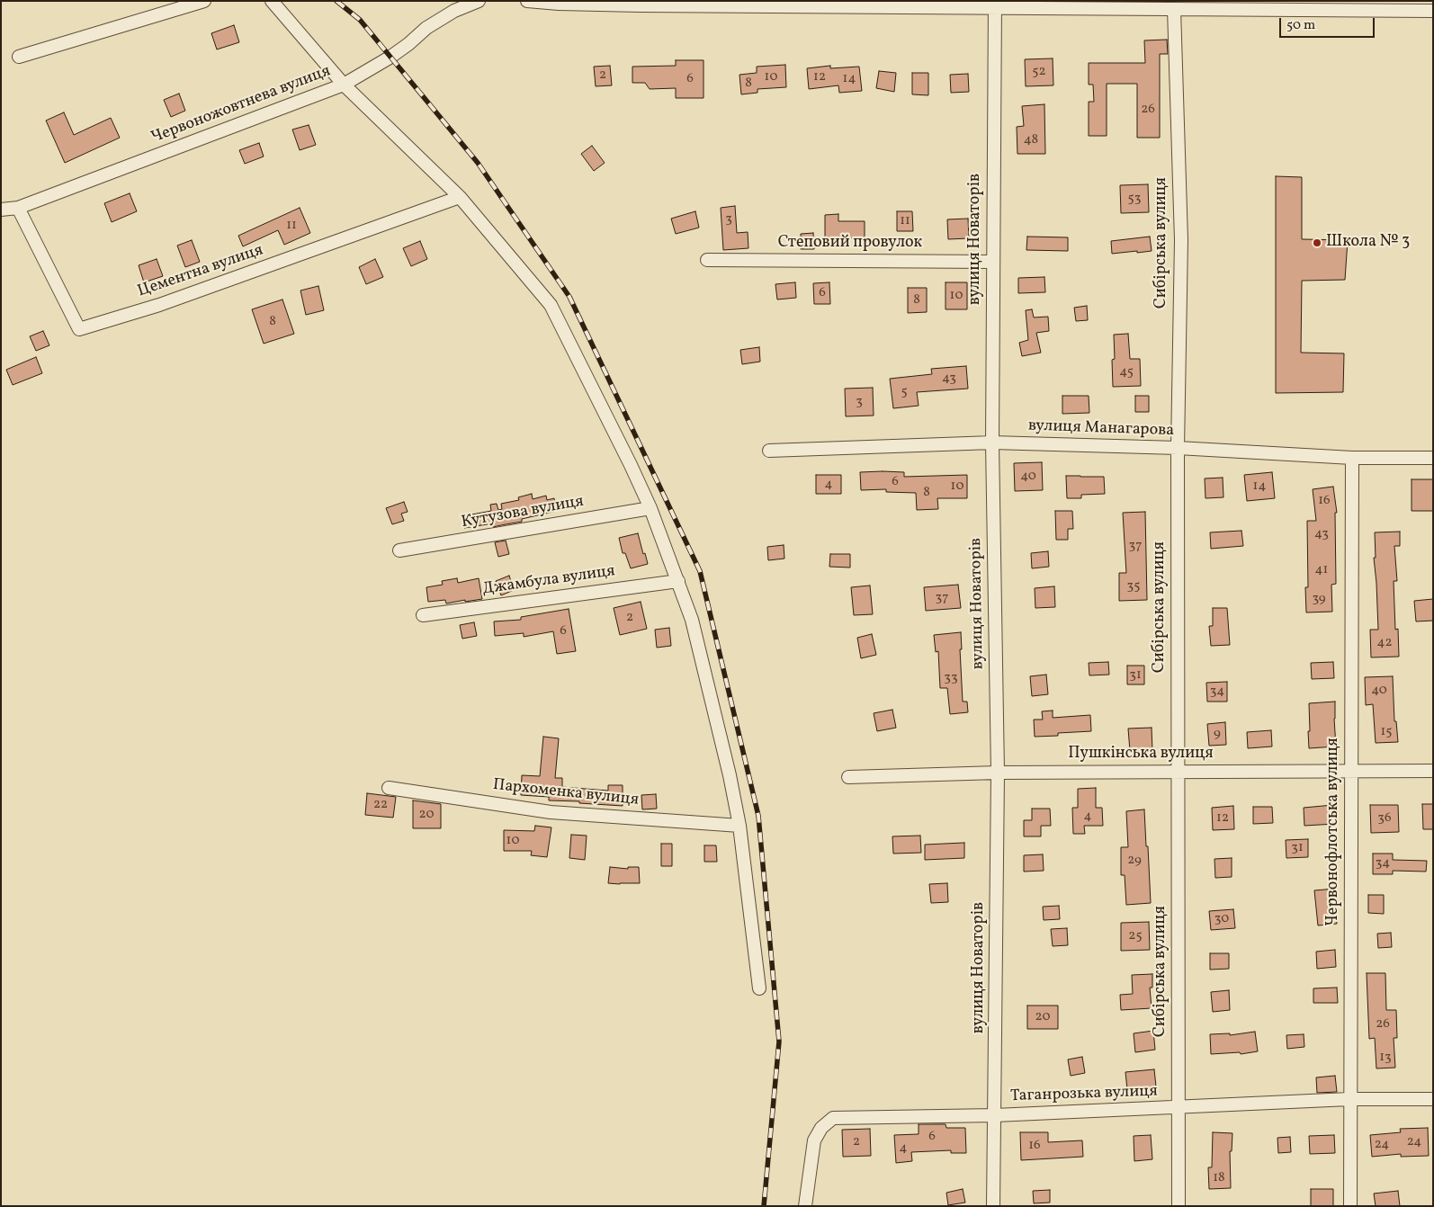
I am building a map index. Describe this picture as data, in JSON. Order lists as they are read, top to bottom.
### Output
{
  "streets": {
    "street": [
      "Червоножовтнева вулиця",
      "вулиця Новаторів",
      "Сибірська вулиця",
      "Степовий провулок",
      "Цементна вулиця",
      "вулиця Манагарова",
      "Кутузова вулиця",
      "Джамбула вулиця",
      "Пушкінська вулиця",
      "Пархоменка вулиця",
      "Червонофлотська вулиця",
      "Таганрозька вулиця"
    ]
  },
  "crossings": [
    ["Червоножовтнева вулиця", "Цементна вулиця"],
    ["вулиця Новаторів", "Степовий провулок"],
    ["вулиця Новаторів", "вулиця Манагарова"],
    ["вулиця Новаторів", "Пушкінська вулиця"],
    ["вулиця Новаторів", "Таганрозька вулиця"],
    ["Сибірська вулиця", "вулиця Манагарова"],
    ["Сибірська вулиця", "Пушкінська вулиця"],
    ["Сибірська вулиця", "Таганрозька вулиця"],
    ["вулиця Манагарова", "Червонофлотська вулиця"],
    ["Пушкінська вулиця", "Червонофлотська вулиця"],
    ["Червонофлотська вулиця", "Таганрозька вулиця"]
  ],
  "places": ["Школа № 3"],
  "house_numbers": [
    "52",
    "2",
    "10",
    "12",
    "6",
    "14",
    "8",
    "26",
    "48",
    "53",
    "3",
    "11",
    "11",
    "6",
    "10",
    "8",
    "8",
    "45",
    "43",
    "5",
    "3",
    "40",
    "6",
    "4",
    "10",
    "14",
    "8",
    "16",
    "43",
    "37",
    "41",
    "35",
    "37",
    "39",
    "2",
    "6",
    "42",
    "31",
    "33",
    "40",
    "34",
    "15",
    "9",
    "22",
    "20",
    "4",
    "12",
    "36",
    "10",
    "31",
    "29",
    "34",
    "30",
    "25",
    "20",
    "26",
    "13",
    "6",
    "2",
    "24",
    "24",
    "16",
    "4",
    "18"
  ],
  "scale_bar": "50 m"
}
